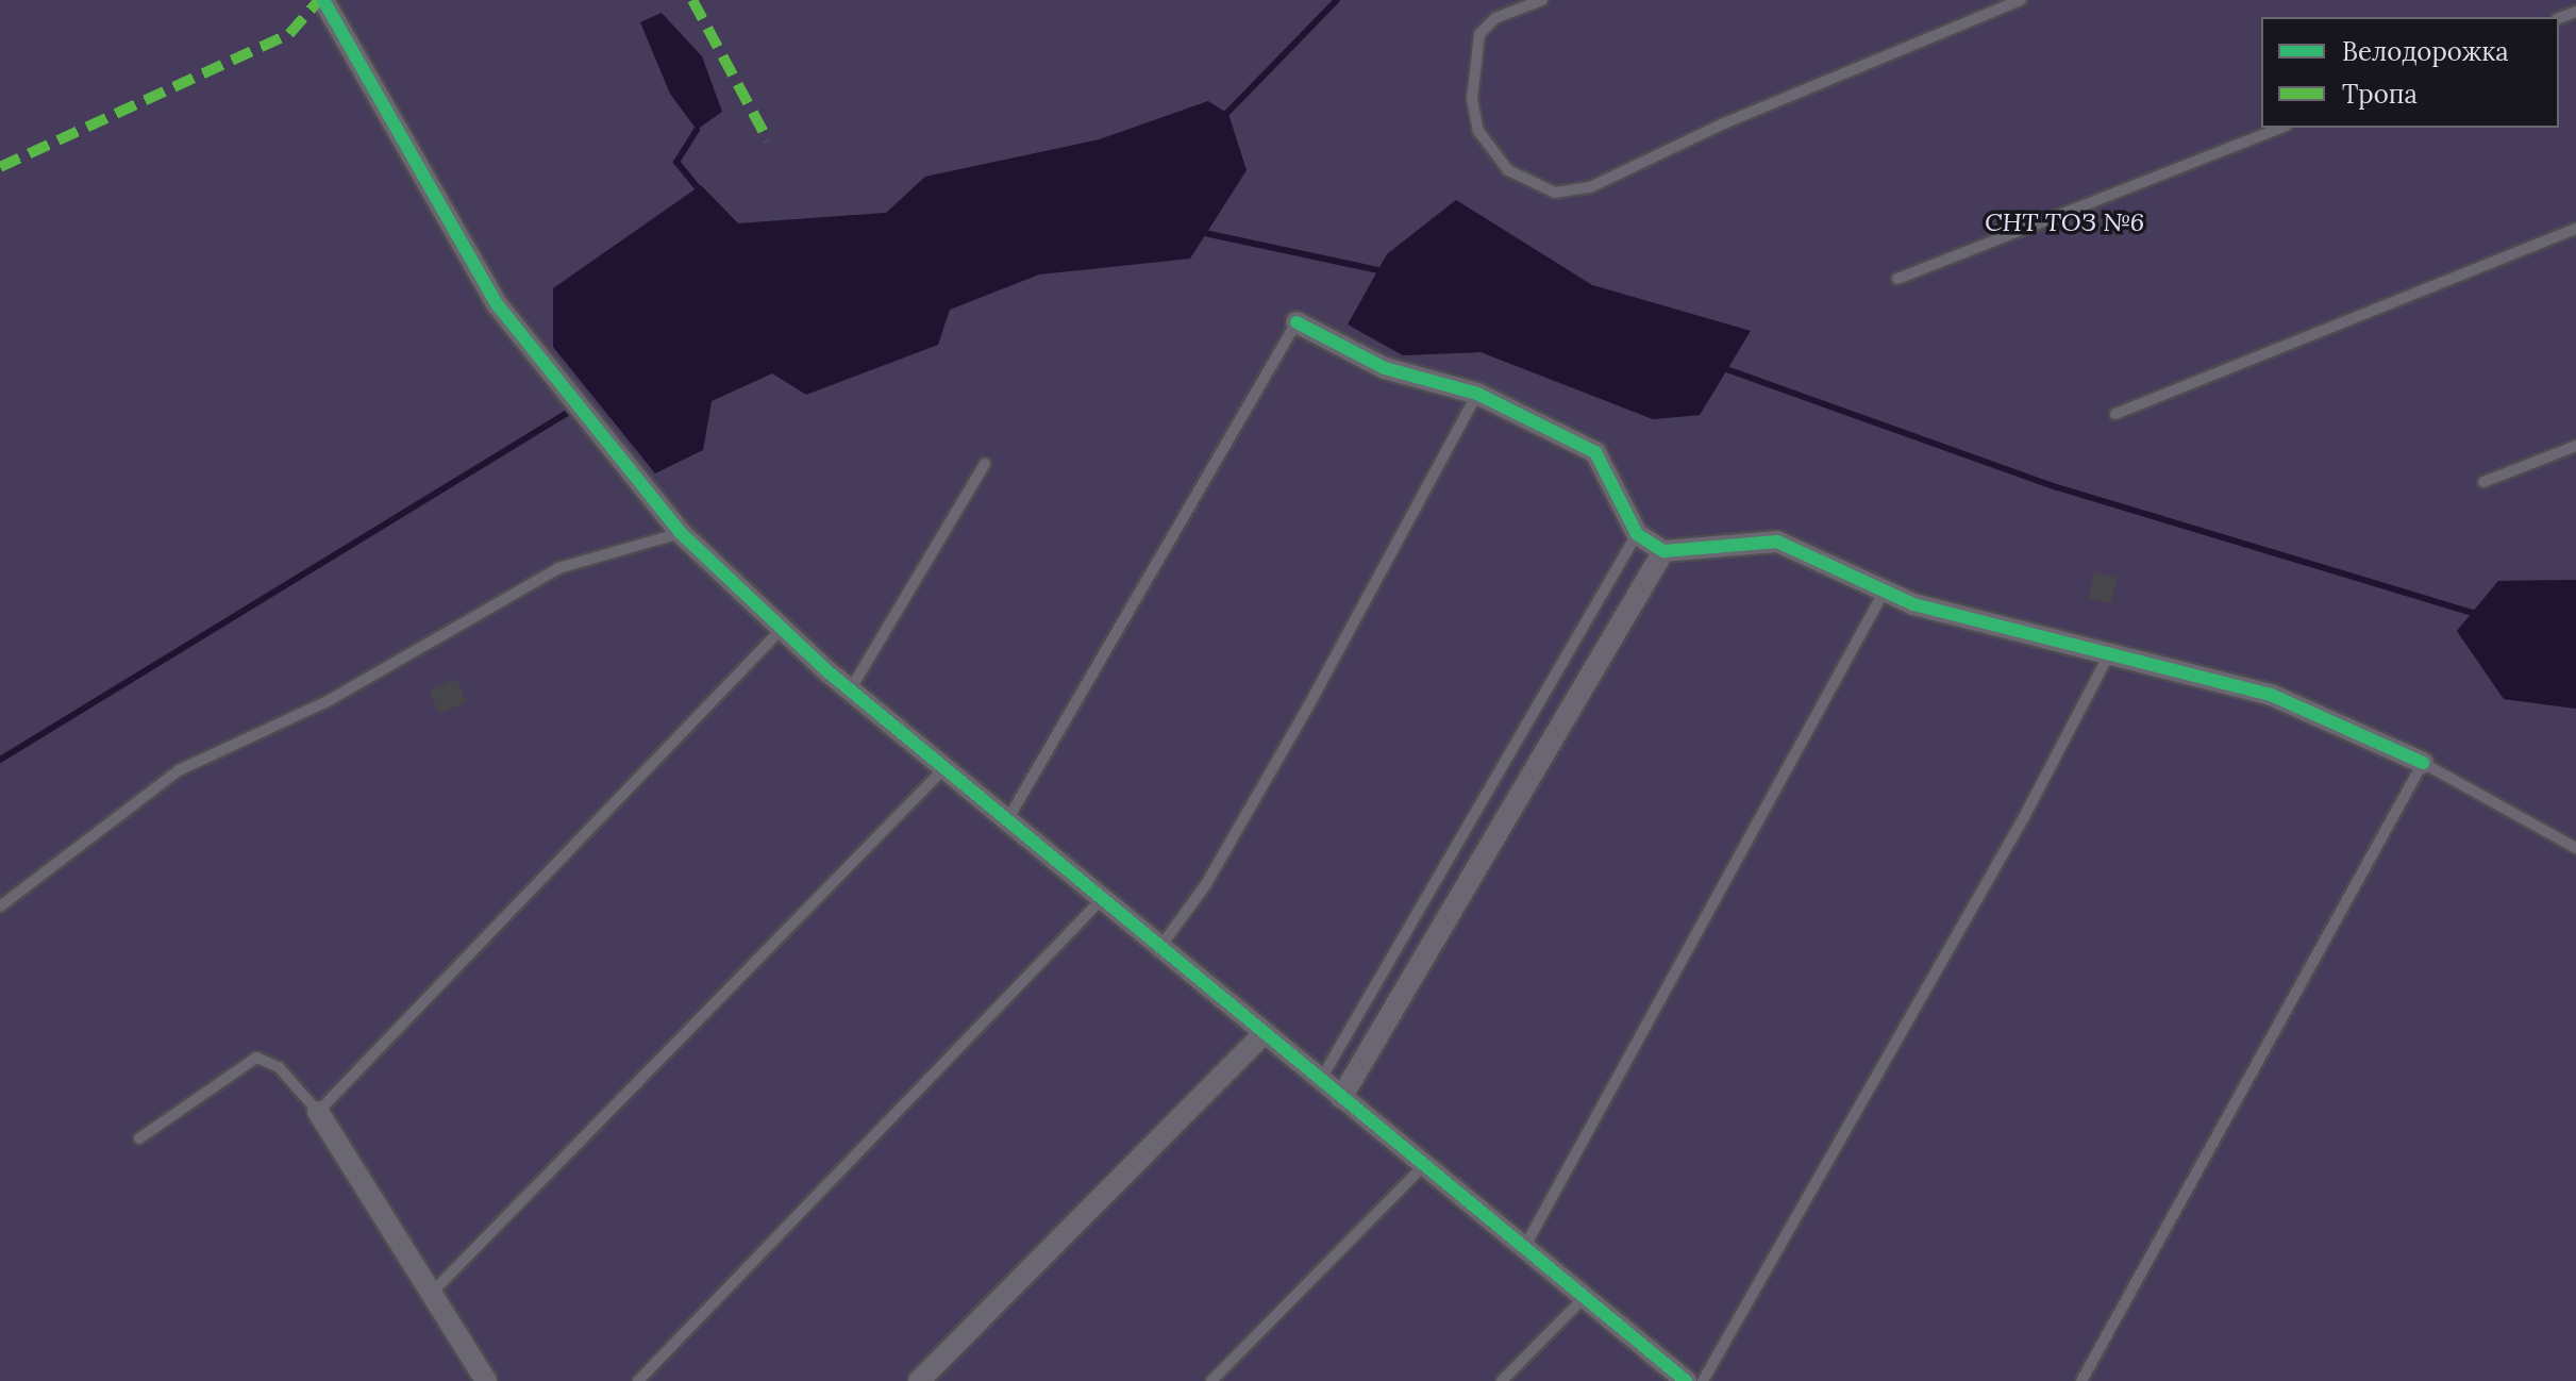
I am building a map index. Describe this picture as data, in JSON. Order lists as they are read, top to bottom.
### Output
{
  "parks": ["СНТ ТОЗ №6"],
  "legend": ["Велодорожка", "Тропа"]
}
